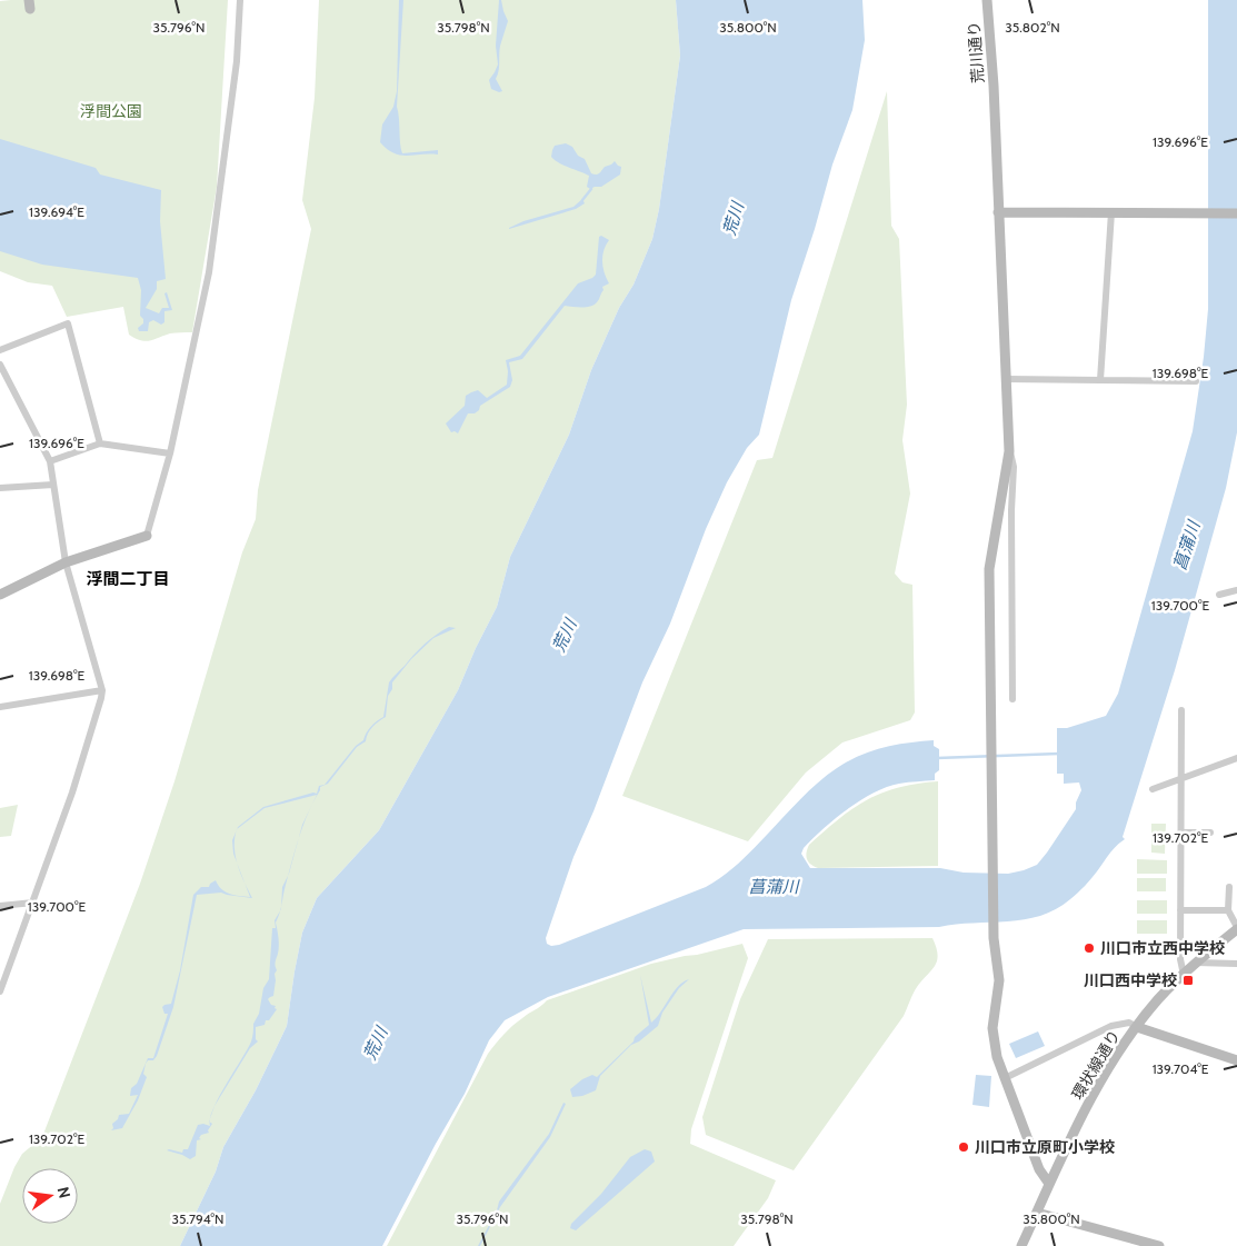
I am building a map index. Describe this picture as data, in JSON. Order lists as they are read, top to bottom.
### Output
{
  "streets": {
    "street": ["荒川通り", "環状線通り"]
  },
  "crossings": [
    ["荒川通り", "環状線通り"]
  ],
  "districts": ["浮間二丁目"],
  "water": ["荒川", "菖蒲川"],
  "parks": ["浮間公園"],
  "places": {
    "other": ["川口市立西中学校", "川口市立原町小学校"],
    "transit": ["川口西中学校"]
  },
  "north": "right",
  "coordinates": [
    "35.796°N",
    "35.798°N",
    "35.800°N",
    "35.802°N",
    "139.696°E",
    "139.694°E",
    "139.698°E",
    "139.700°E",
    "139.702°E",
    "139.704°E",
    "35.794°N"
  ]
}
